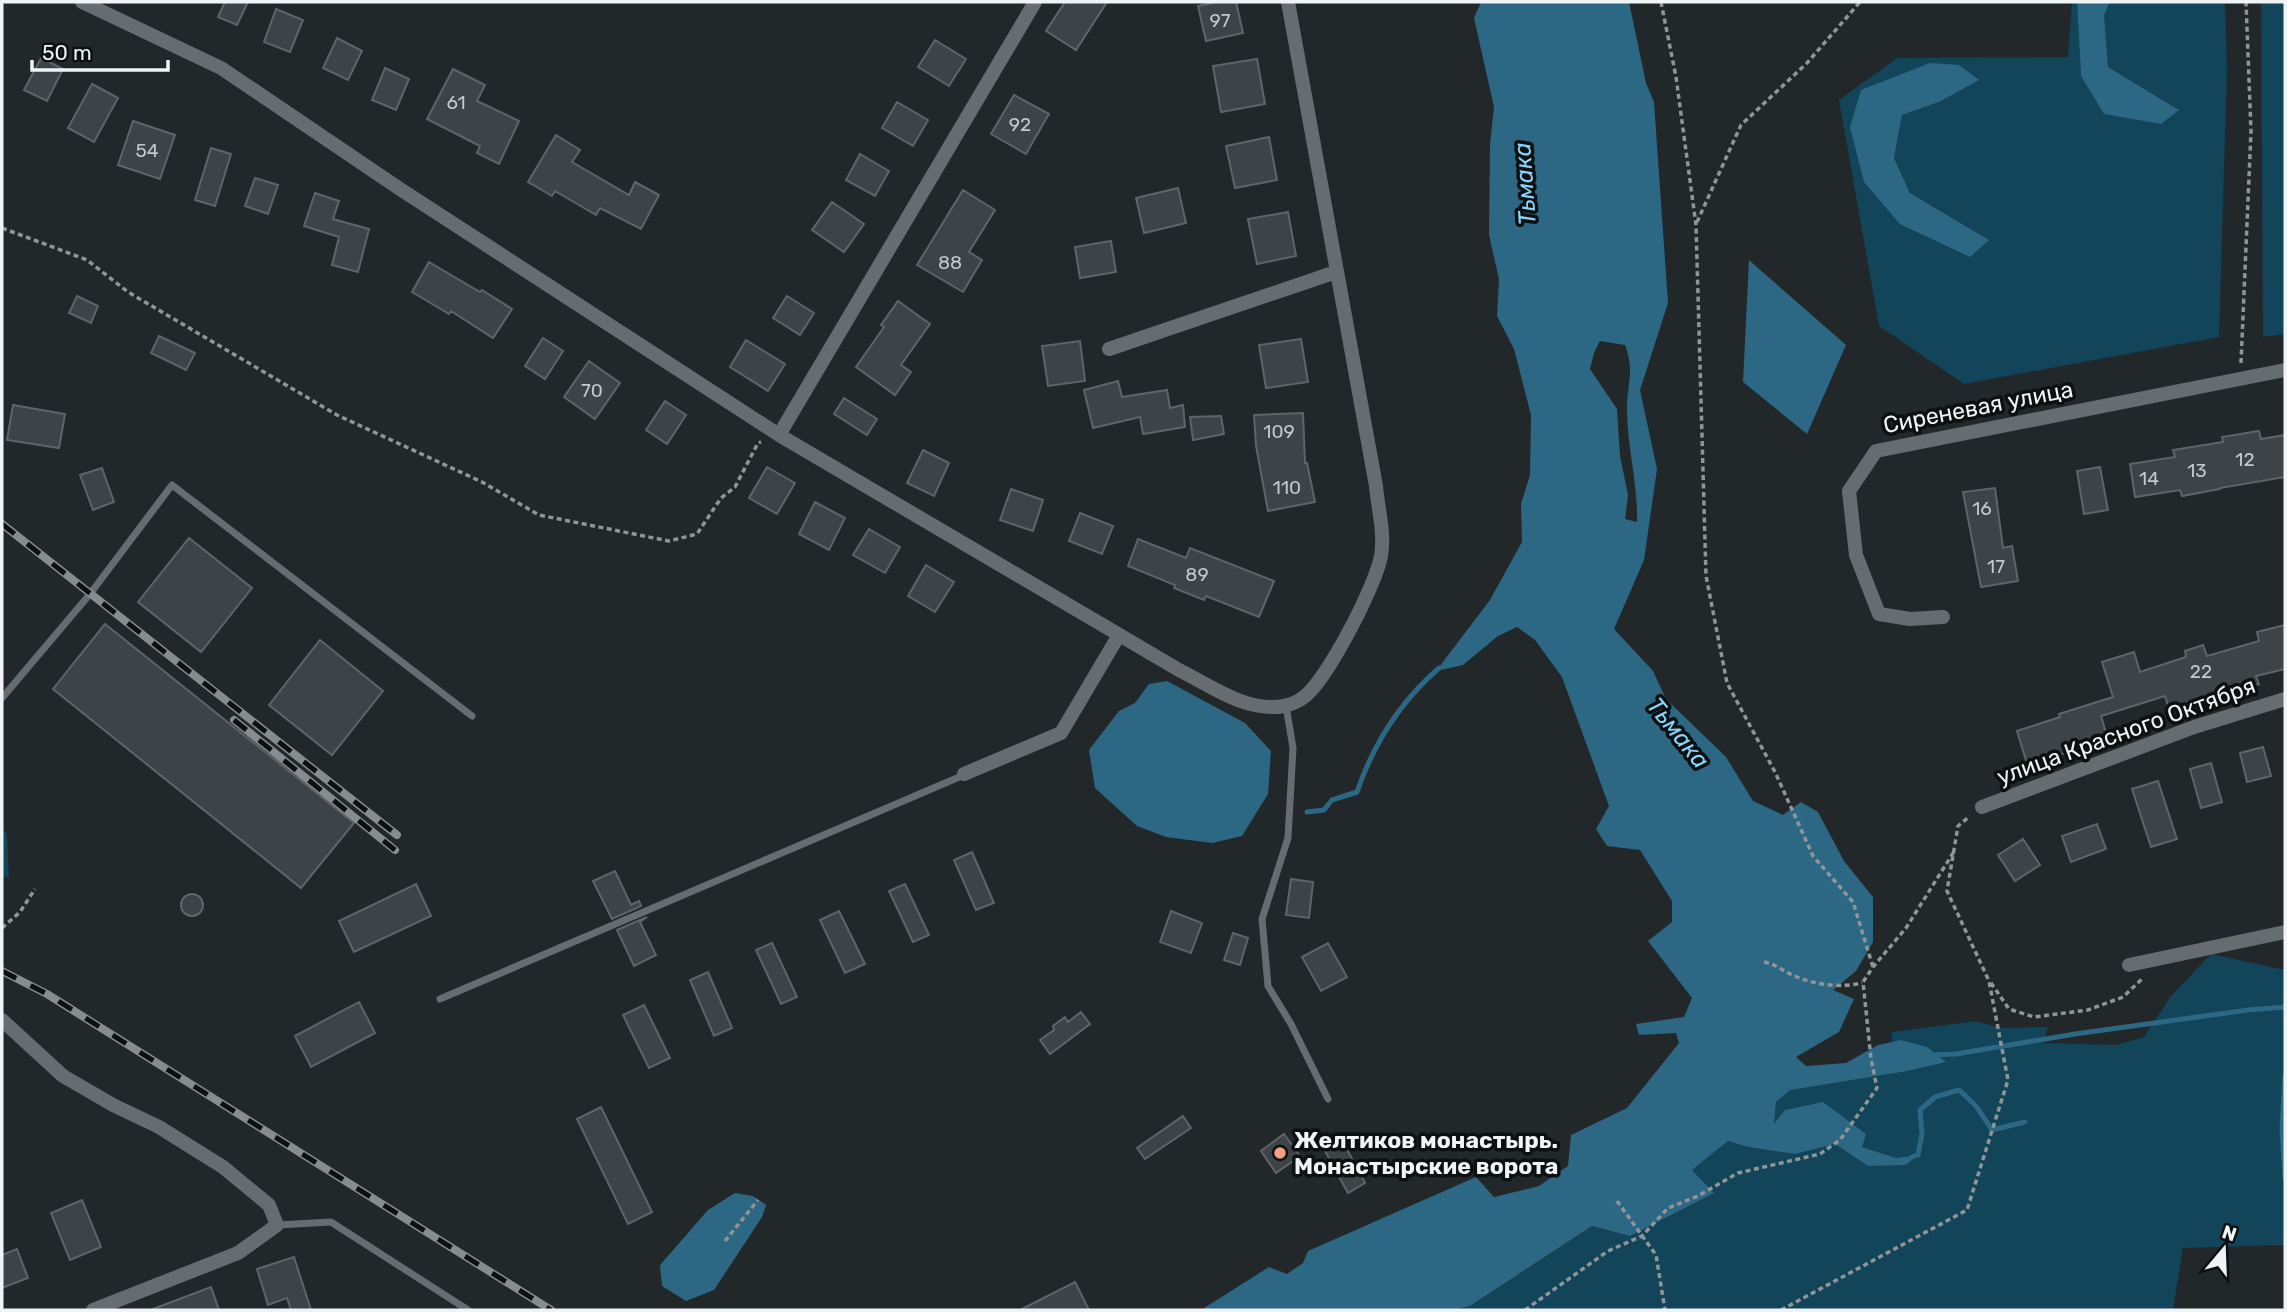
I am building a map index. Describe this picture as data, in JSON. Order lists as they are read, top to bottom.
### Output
{
  "streets": {
    "street": ["Сиреневая улица", "улица Красного Октября"]
  },
  "water": ["Тьмака"],
  "places": ["Желтиков монастырь. Монастырские ворота"],
  "house_numbers": [
    "97",
    "61",
    "92",
    "54",
    "88",
    "70",
    "109",
    "12",
    "13",
    "14",
    "110",
    "16",
    "17",
    "89",
    "22"
  ],
  "scale_bar": "50 m",
  "north": "top"
}
